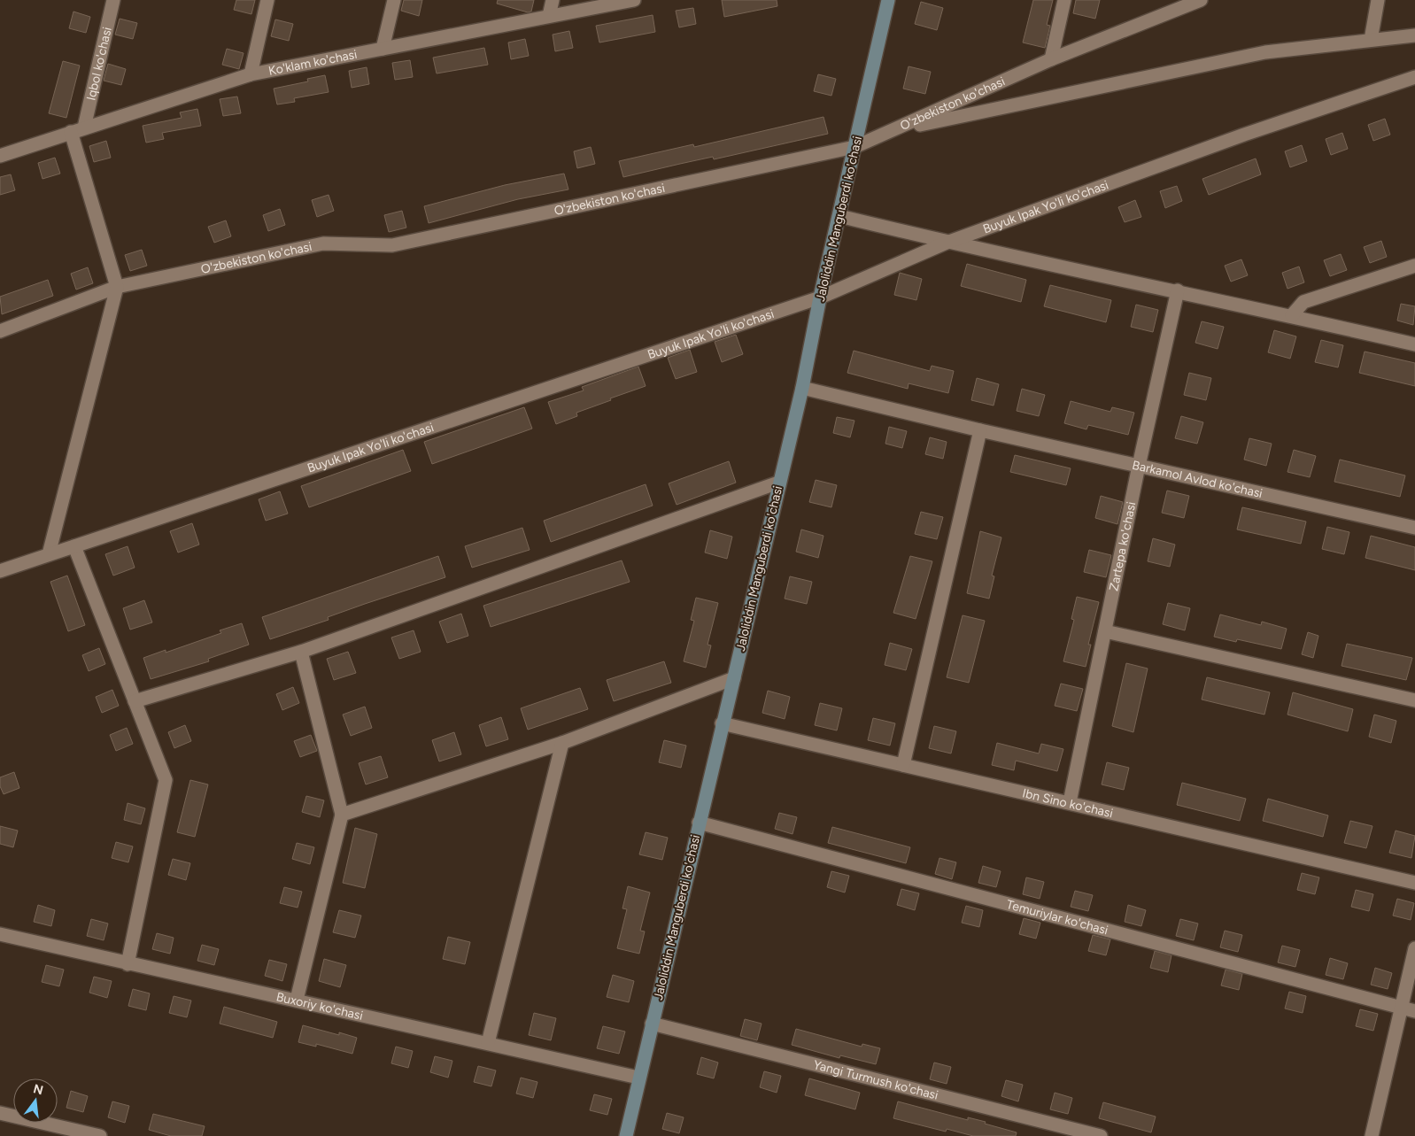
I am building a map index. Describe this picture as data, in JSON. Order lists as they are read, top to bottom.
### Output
{
  "streets": {
    "street": [
      "Ko'klam ko'chasi",
      "Iqbol ko'chasi",
      "O'zbekiston ko'chasi",
      "Buyuk Ipak Yo'li ko'chasi",
      "Jaloliddin Manguberdi ko'chasi",
      "Barkamol Avlod ko'chasi",
      "Zartepa ko'chasi",
      "Ibn Sino ko'chasi",
      "Temuriylar ko'chasi",
      "Buxoriy ko'chasi",
      "Yangi Turmush ko'chasi"
    ]
  },
  "crossings": [
    ["Ko'klam ko'chasi", "Iqbol ko'chasi"],
    ["O'zbekiston ko'chasi", "Jaloliddin Manguberdi ko'chasi"],
    ["Buyuk Ipak Yo'li ko'chasi", "Jaloliddin Manguberdi ko'chasi"],
    ["Jaloliddin Manguberdi ko'chasi", "Barkamol Avlod ko'chasi"],
    ["Jaloliddin Manguberdi ko'chasi", "Ibn Sino ko'chasi"],
    ["Jaloliddin Manguberdi ko'chasi", "Temuriylar ko'chasi"],
    ["Jaloliddin Manguberdi ko'chasi", "Buxoriy ko'chasi"],
    ["Jaloliddin Manguberdi ko'chasi", "Yangi Turmush ko'chasi"],
    ["Barkamol Avlod ko'chasi", "Zartepa ko'chasi"],
    ["Zartepa ko'chasi", "Ibn Sino ko'chasi"]
  ],
  "north": "top"
}
